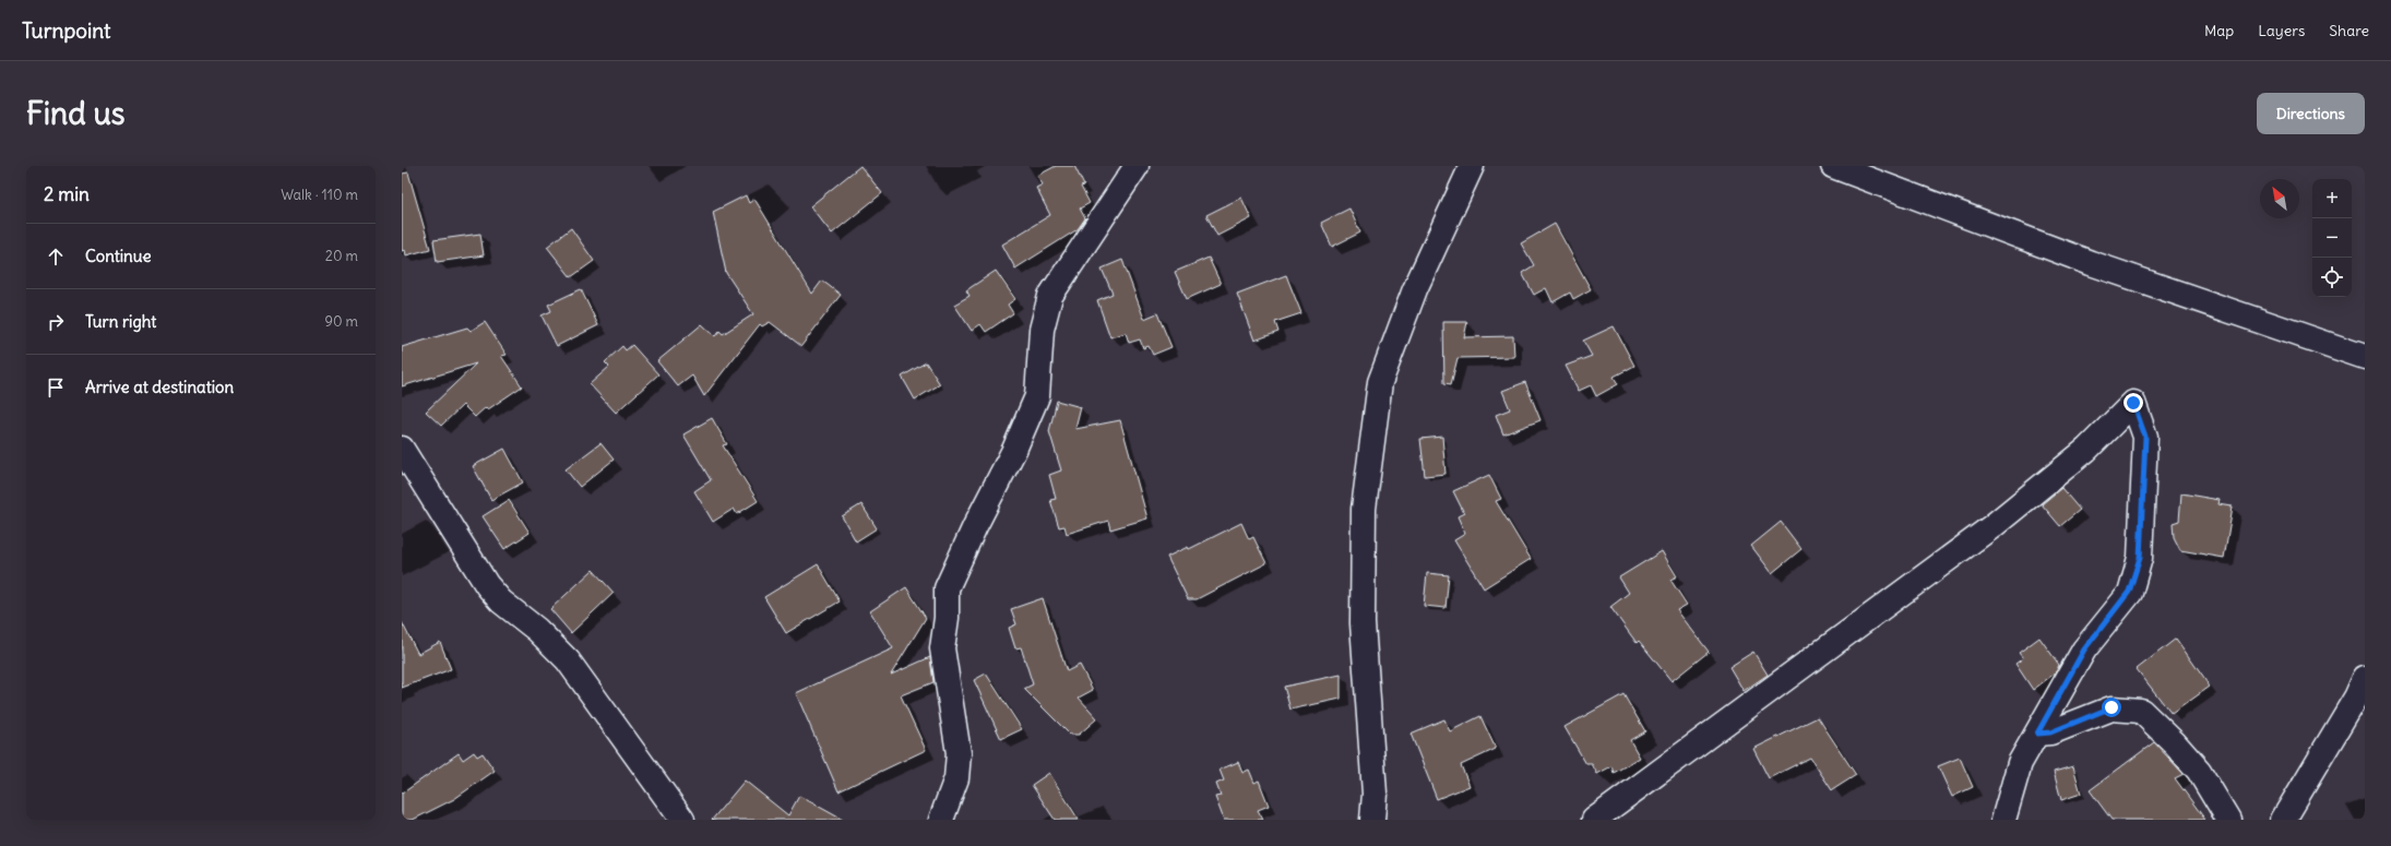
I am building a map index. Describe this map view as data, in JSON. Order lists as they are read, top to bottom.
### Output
{
  "north": "top left",
  "page": {
    "header": "Turnpoint",
    "nav": ["Map", "Layers", "Share"],
    "buttons": "Directions",
    "title": "Find us",
    "heading": ["2 min", "Walk · 110 m"],
    "map_buttons": ["+", "−"],
    "list": [
      ["Continue", "20 m"],
      ["Turn right", "90 m"],
      "Arrive at destination"
    ]
  }
}
